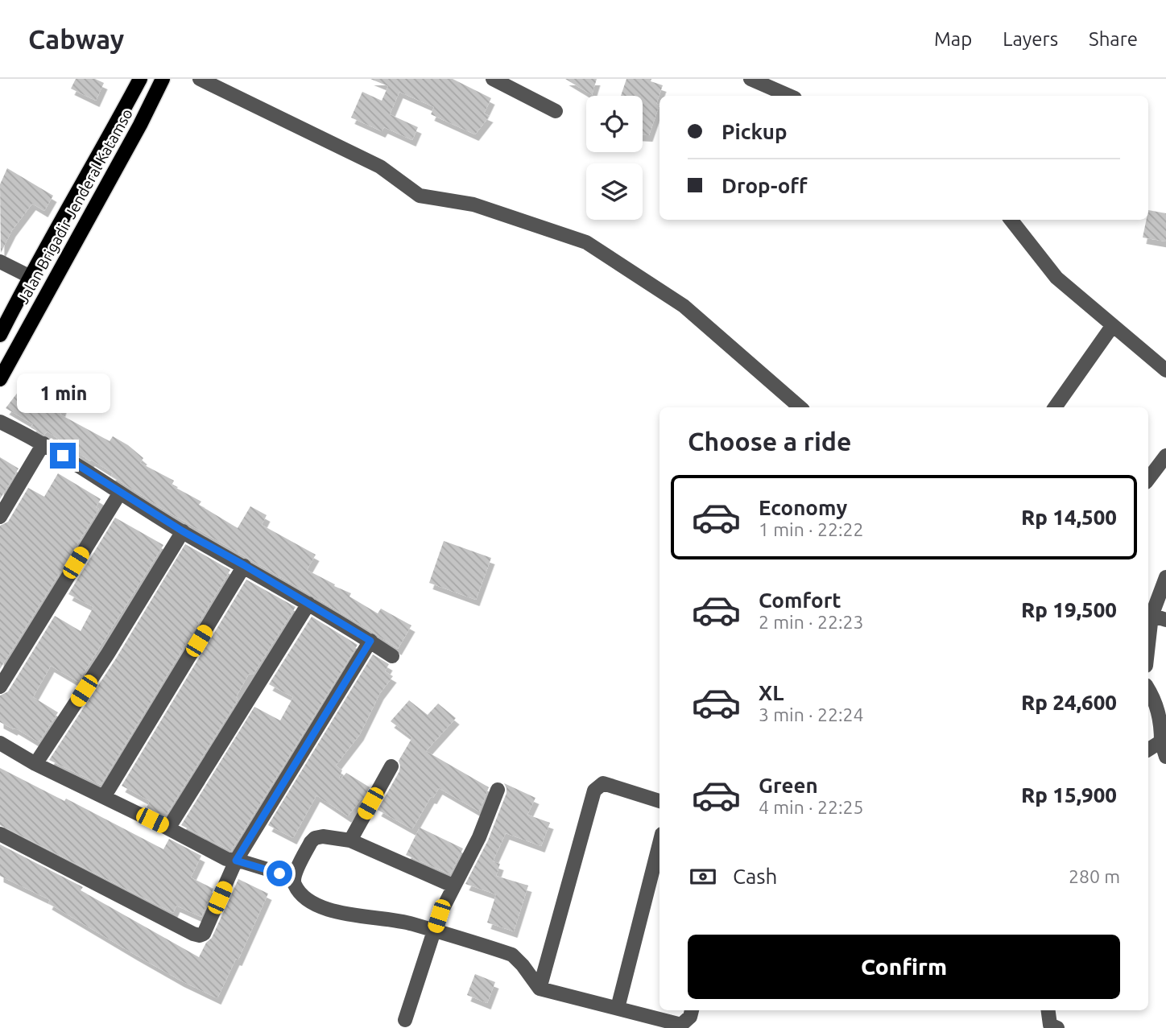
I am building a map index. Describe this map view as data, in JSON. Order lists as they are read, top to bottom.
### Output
{
  "streets": {
    "main road": ["Jalan Brigadir Jenderal Katamso"]
  },
  "page": {
    "header": "Cabway",
    "nav": ["Map", "Layers", "Share"],
    "banner": ["Pickup", "Drop-off"],
    "bubble": "1 min",
    "heading": "Choose a ride",
    "list": [
      {
        "name": "Economy",
        "note": "1 min · 22:22",
        "value": "Rp 14,500"
      },
      {
        "name": "Comfort",
        "note": "2 min · 22:23",
        "value": "Rp 19,500"
      },
      {
        "name": "XL",
        "note": "3 min · 22:24",
        "value": "Rp 24,600"
      },
      {
        "name": "Green",
        "note": "4 min · 22:25",
        "value": "Rp 15,900"
      }
    ],
    "pay": ["Cash", "280 m"],
    "buttons": "Confirm"
  }
}
